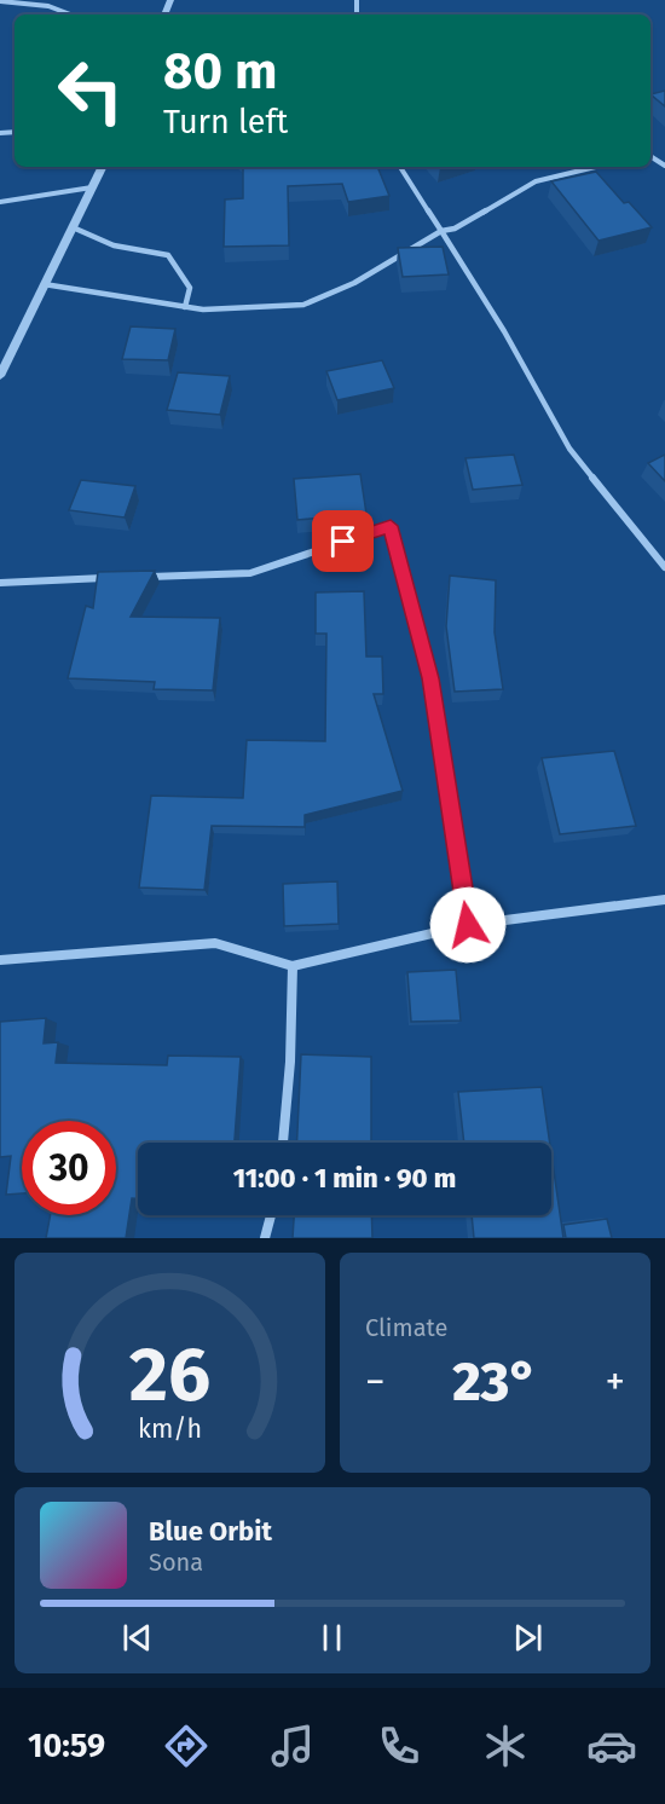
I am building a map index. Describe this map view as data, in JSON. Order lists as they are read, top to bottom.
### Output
{
  "page": {
    "turn": ["80 m", "Turn left"],
    "limit": "30",
    "trip": "11:00 · 1 min · 90 m",
    "tile": "Climate",
    "heat": ["−", "23°", "+"],
    "song": ["Blue Orbit", "Sona"],
    "tabs": "10:59",
    "gauge": ["26", "km/h"]
  }
}
